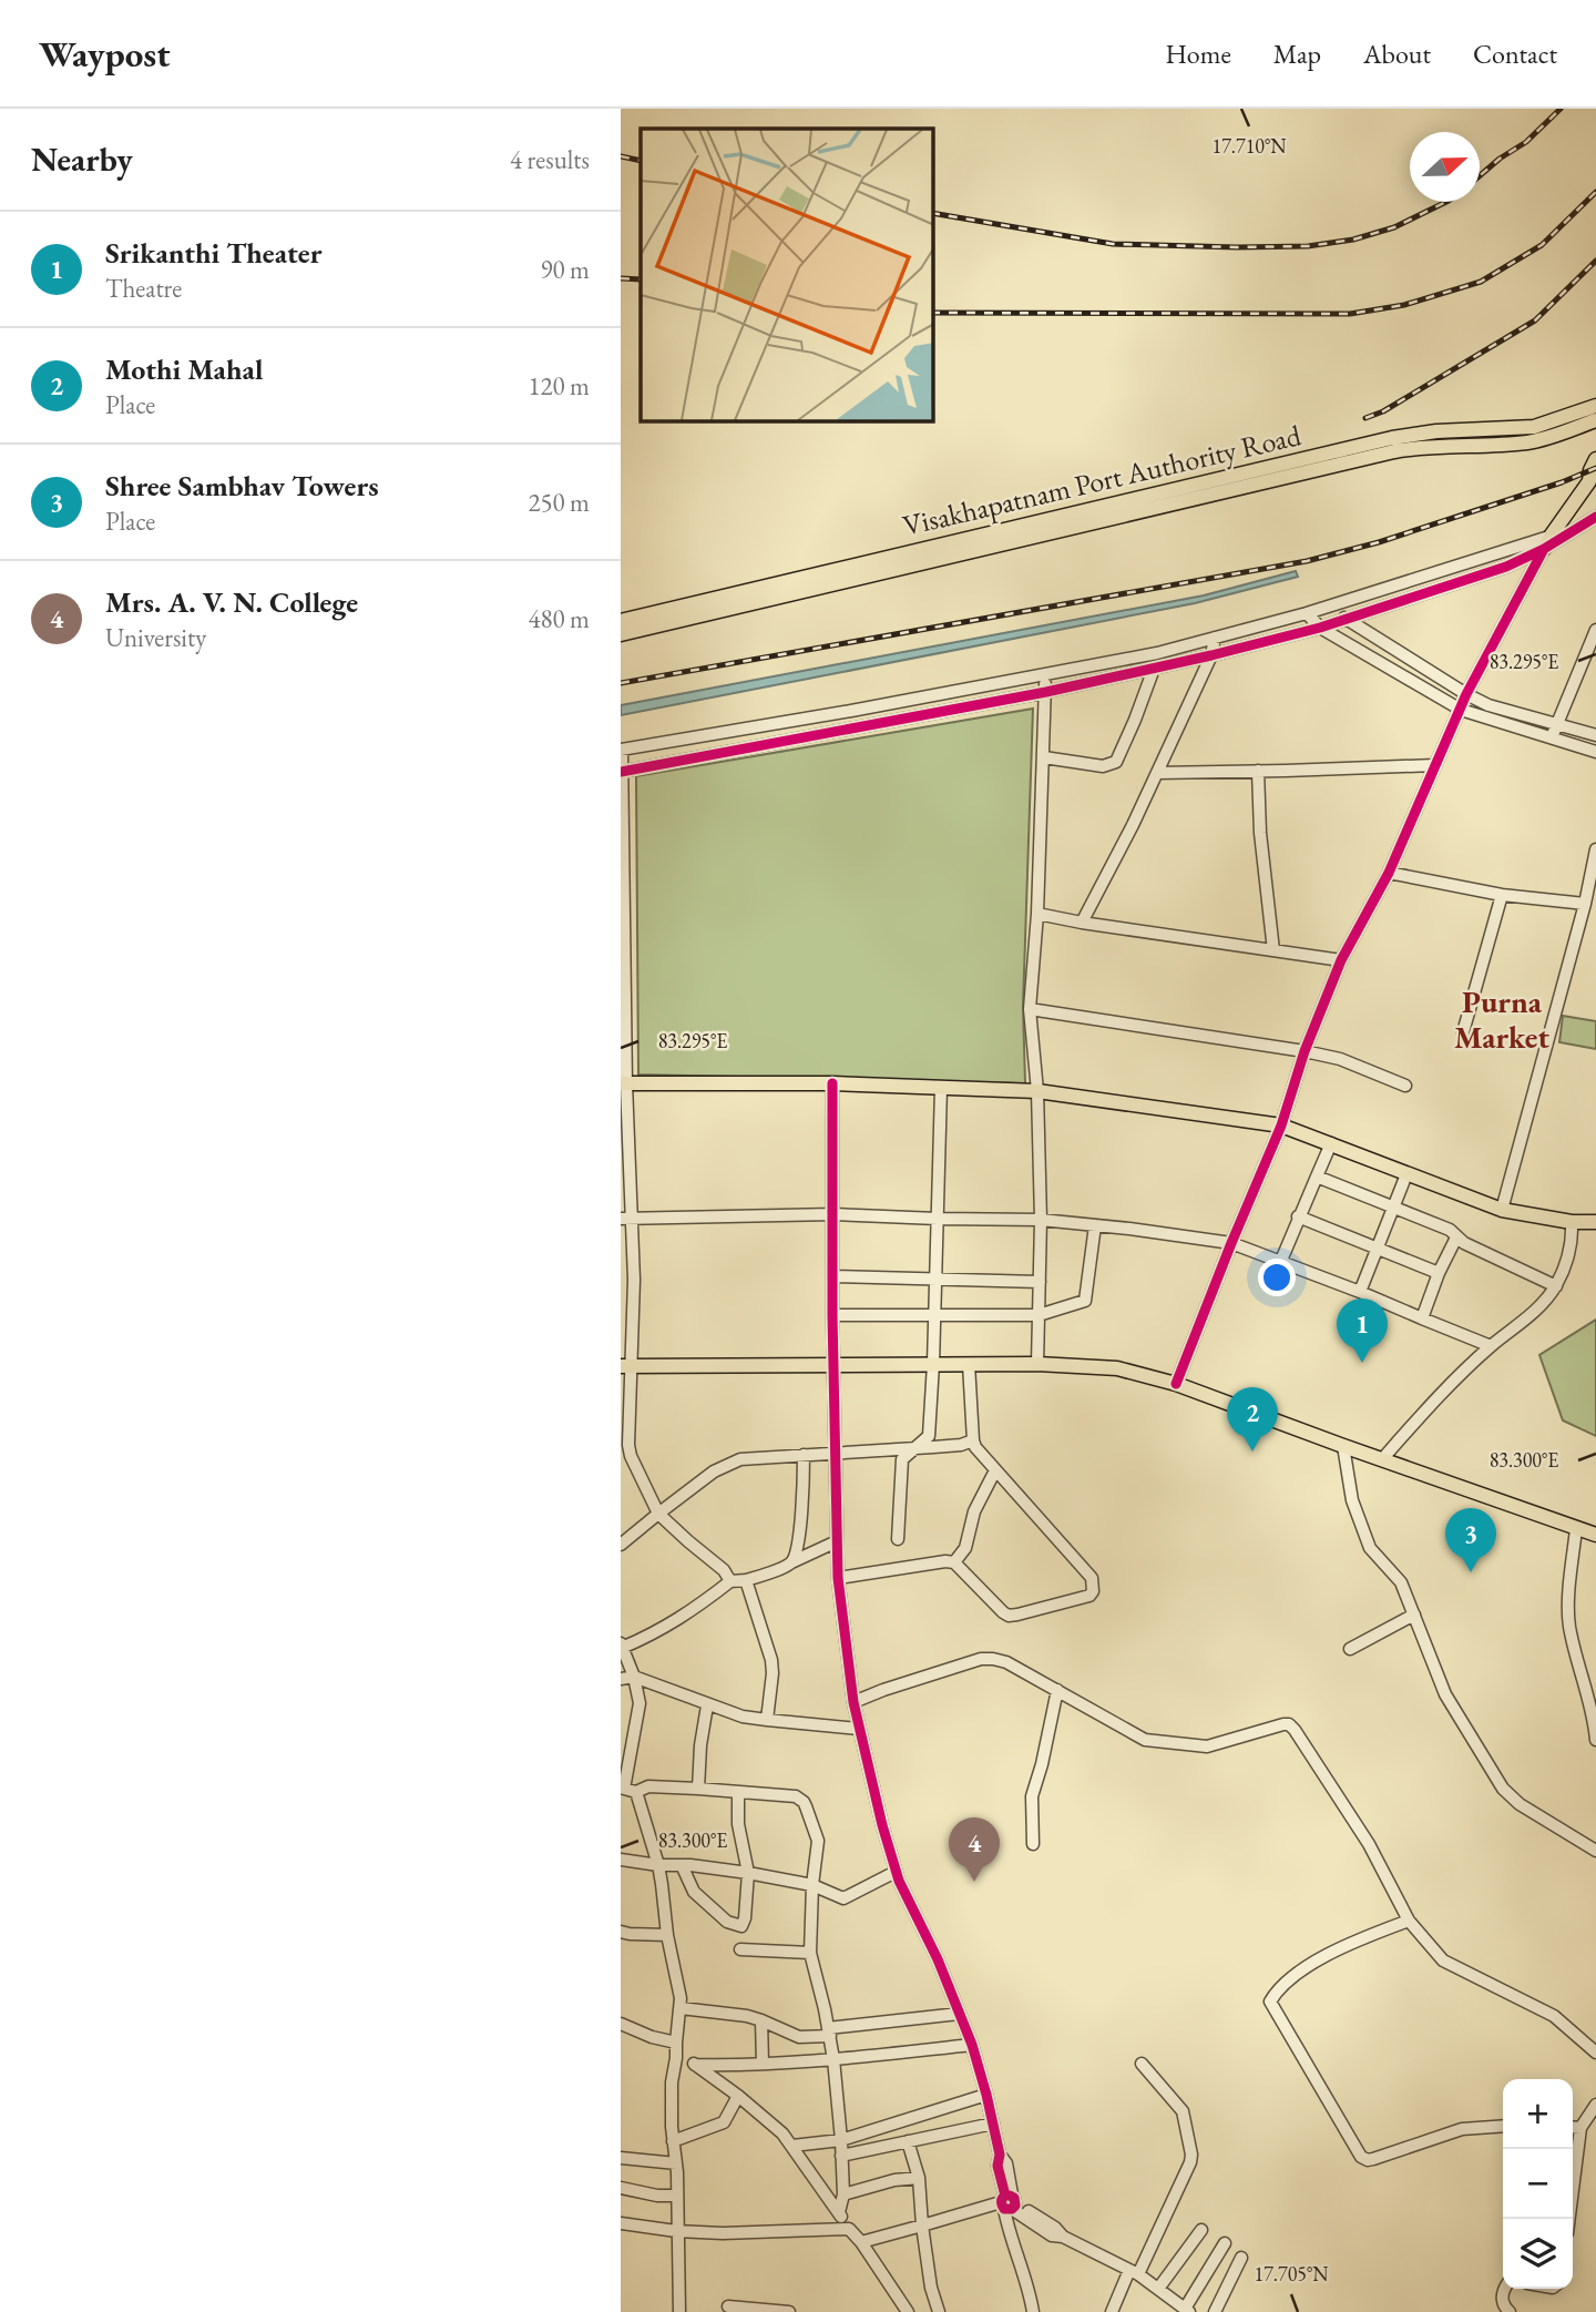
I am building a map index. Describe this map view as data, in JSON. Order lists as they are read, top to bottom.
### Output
{
  "streets": {
    "main road": ["Visakhapatnam Port Authority Road"]
  },
  "districts": ["Purna Market"],
  "north": "right",
  "page": {
    "header": "Waypost",
    "nav": [
      "Home",
      "Map",
      "About",
      "Contact"
    ],
    "heading": ["Nearby", "4 results"],
    "list": [
      {
        "mark": "1",
        "name": "Srikanthi Theater",
        "note": "Theatre",
        "value": "90 m"
      },
      {
        "mark": "2",
        "name": "Mothi Mahal",
        "note": "Place",
        "value": "120 m"
      },
      {
        "mark": "3",
        "name": "Shree Sambhav Towers",
        "note": "Place",
        "value": "250 m"
      },
      {
        "mark": "4",
        "name": "Mrs. A. V. N. College",
        "note": "University",
        "value": "480 m"
      }
    ],
    "pins": [
      "1",
      "2",
      "3",
      "4"
    ],
    "map_buttons": ["+", "−"]
  },
  "coordinates": [
    "17.710°N",
    "83.295°E",
    "83.300°E",
    "17.705°N"
  ]
}
